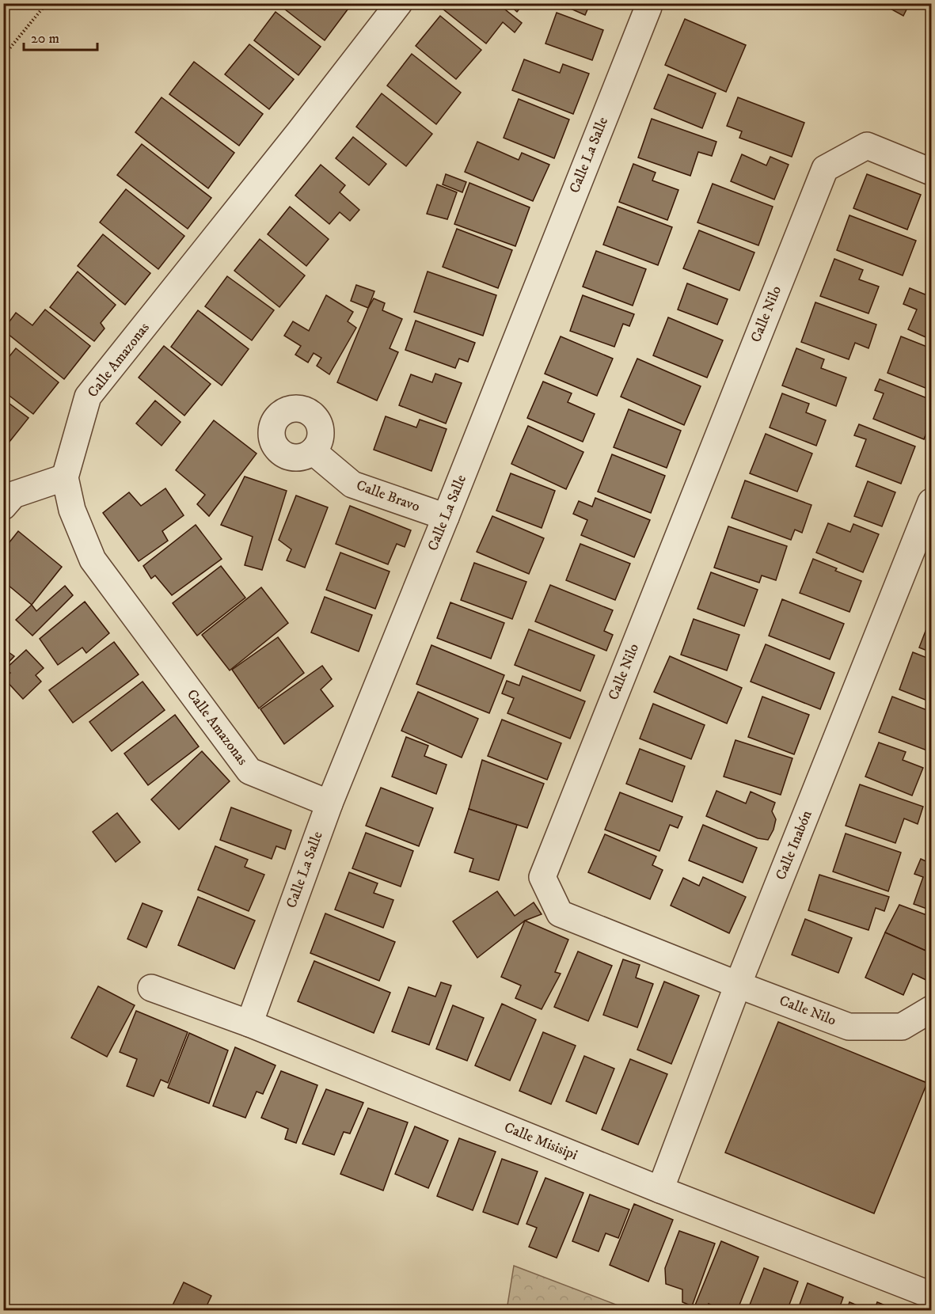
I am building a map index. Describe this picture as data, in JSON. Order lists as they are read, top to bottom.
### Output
{
  "streets": {
    "street": [
      "Calle La Salle",
      "Calle Nilo",
      "Calle Amazonas",
      "Calle Bravo",
      "Calle Inabón",
      "Calle Misisipi"
    ]
  },
  "crossings": [
    ["Calle La Salle", "Calle Amazonas"],
    ["Calle La Salle", "Calle Bravo"],
    ["Calle La Salle", "Calle Misisipi"],
    ["Calle Nilo", "Calle Inabón"],
    ["Calle Inabón", "Calle Misisipi"]
  ],
  "scale_bar": "20 m"
}
